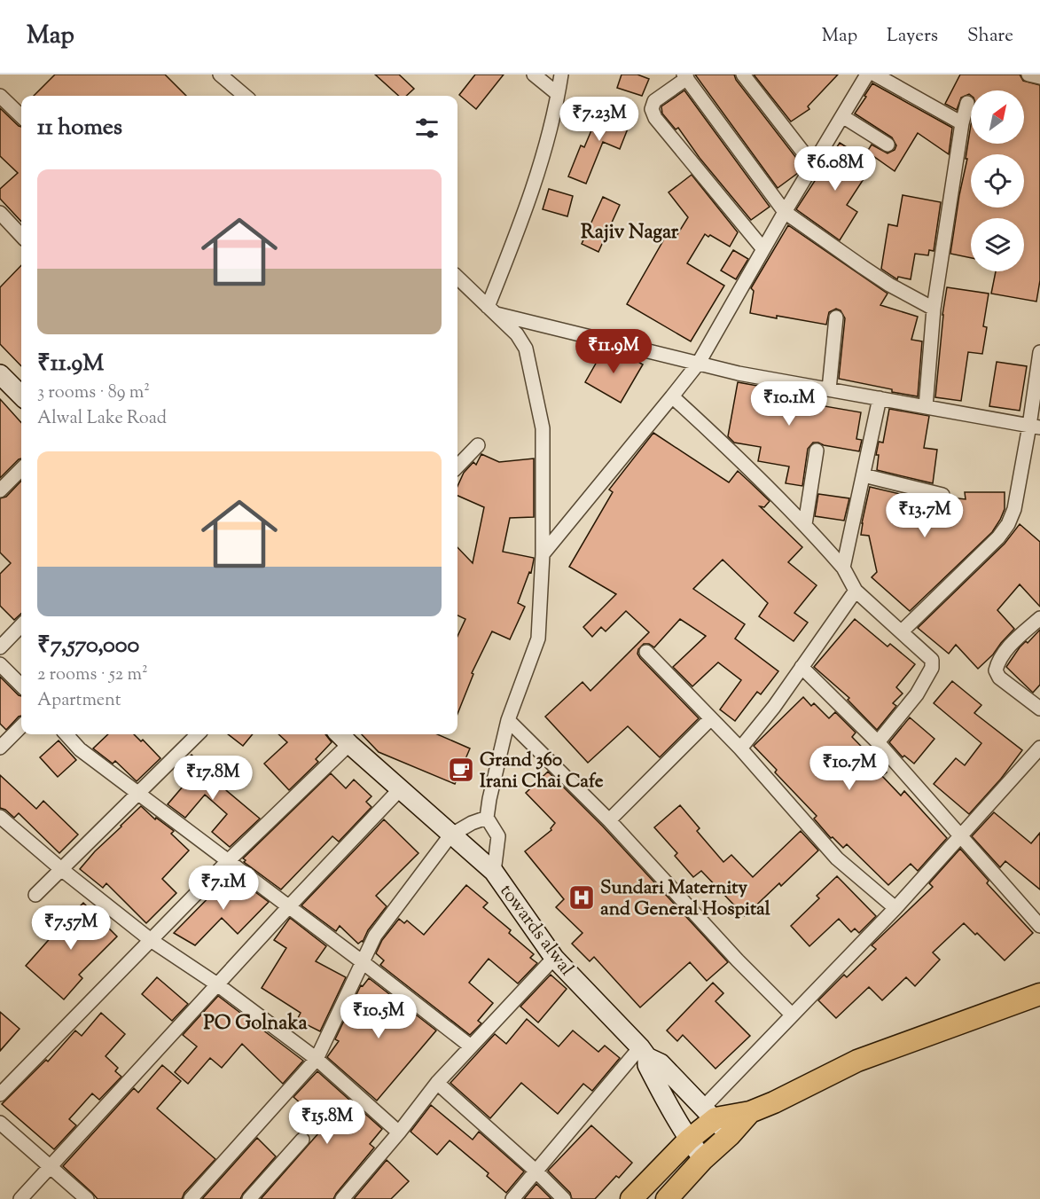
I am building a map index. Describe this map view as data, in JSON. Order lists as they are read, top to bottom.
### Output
{
  "streets": {
    "main road": ["towards alwal"]
  },
  "districts": ["Rajiv Nagar", "PO Golnaka"],
  "places": {
    "cafe": ["Grand 360 Irani Chai Cafe"],
    "hospital": ["Sundari Maternity and General Hospital"]
  },
  "north": "top right",
  "page": {
    "header": "Map",
    "nav": ["Map", "Layers", "Share"],
    "heading": "11 homes",
    "price": [
      "₹7.23M",
      "₹6.08M",
      "₹11.9M",
      "₹10.1M",
      "₹13.7M",
      "₹10.7M",
      "₹17.8M",
      "₹7.1M",
      "₹7.57M",
      "₹10.5M",
      "₹15.8M"
    ],
    "list": [
      {
        "name": "₹11.9M",
        "note": "3 rooms · 89 m² · Alwal Lake Road"
      },
      {
        "name": "₹7,570,000",
        "note": "2 rooms · 52 m² · Apartment"
      }
    ]
  }
}
